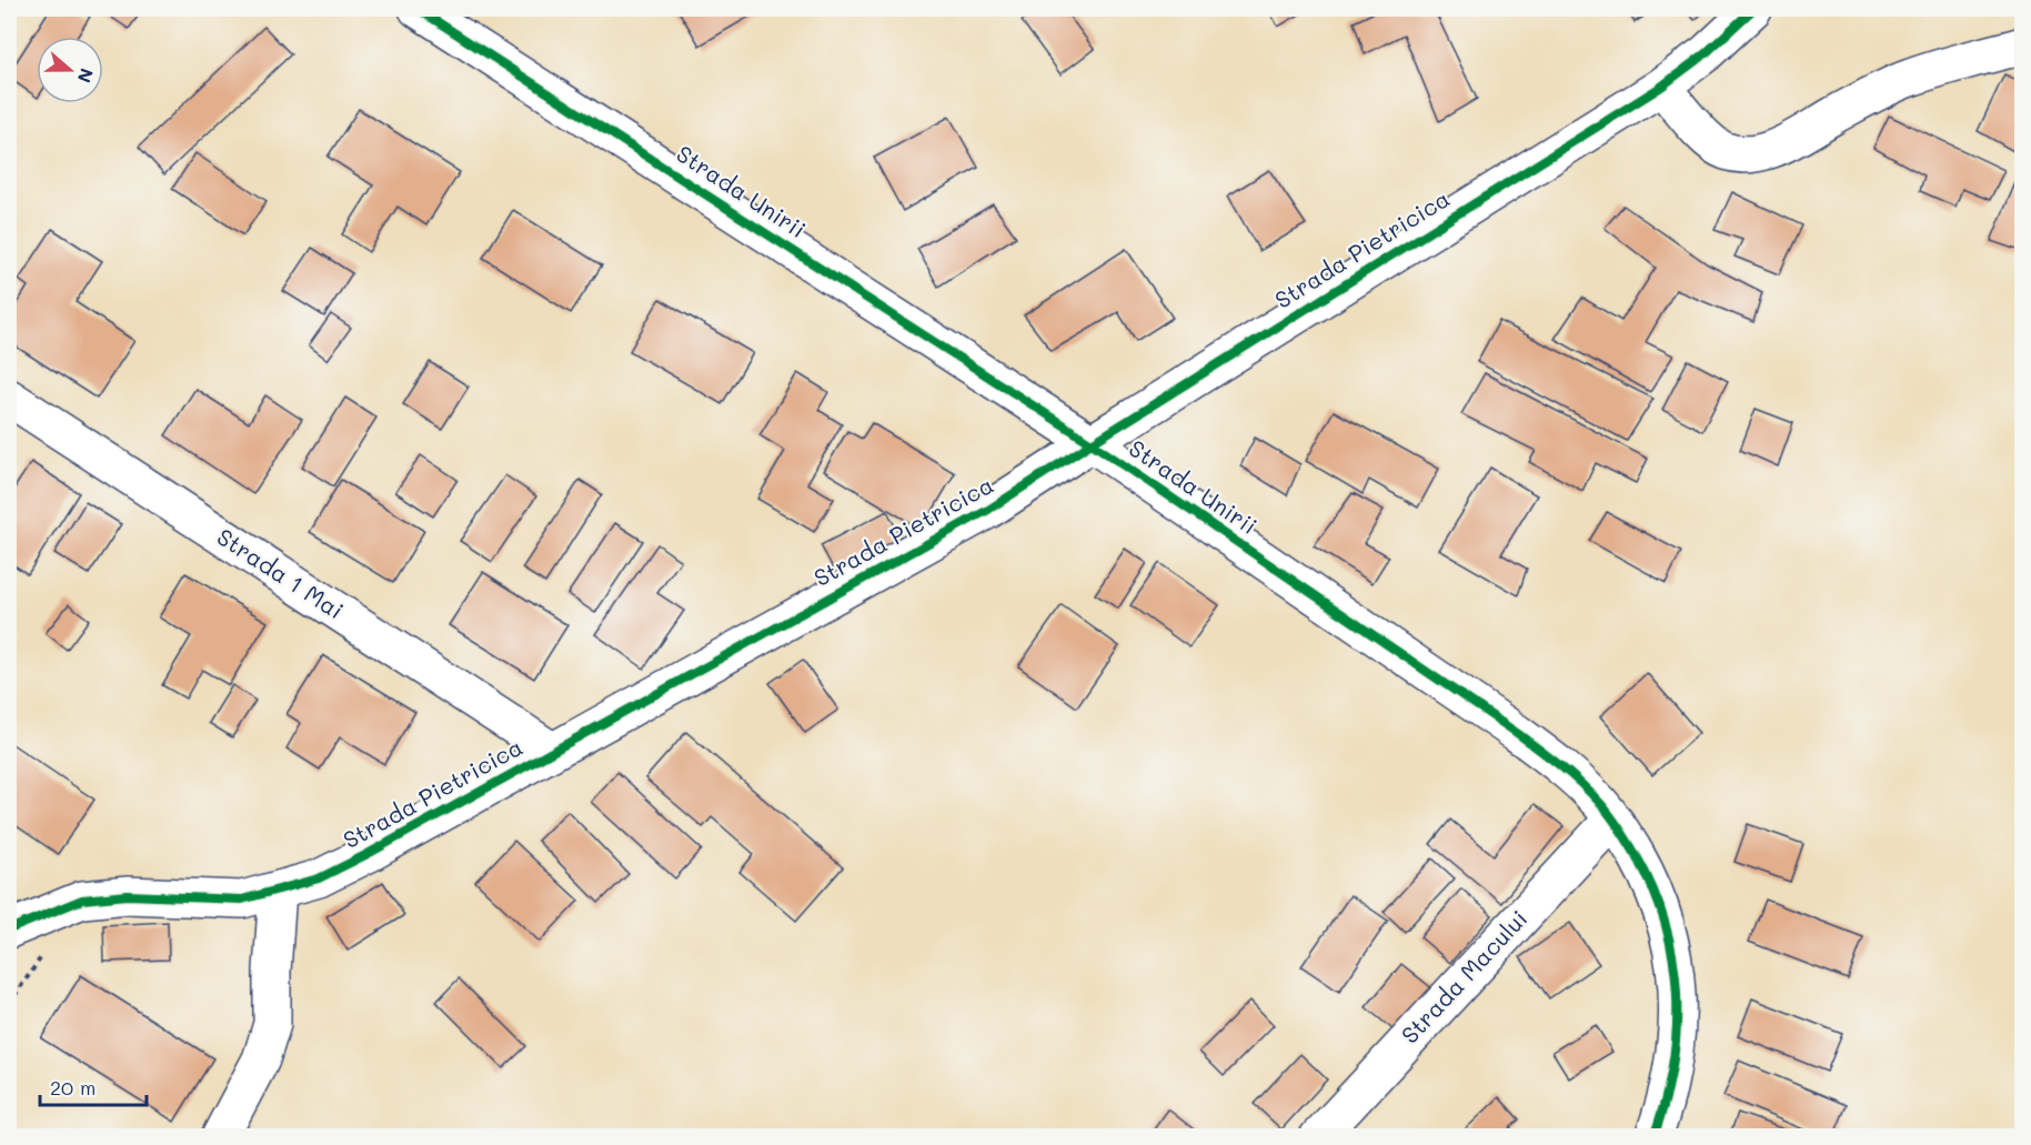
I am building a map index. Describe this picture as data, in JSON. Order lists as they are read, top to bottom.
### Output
{
  "streets": {
    "street": [
      "Strada Unirii",
      "Strada Pietricica",
      "Strada 1 Mai",
      "Strada Macului"
    ]
  },
  "crossings": [
    ["Strada Unirii", "Strada Pietricica"],
    ["Strada Unirii", "Strada Macului"],
    ["Strada Pietricica", "Strada 1 Mai"]
  ],
  "scale_bar": "20 m",
  "north": "right"
}
